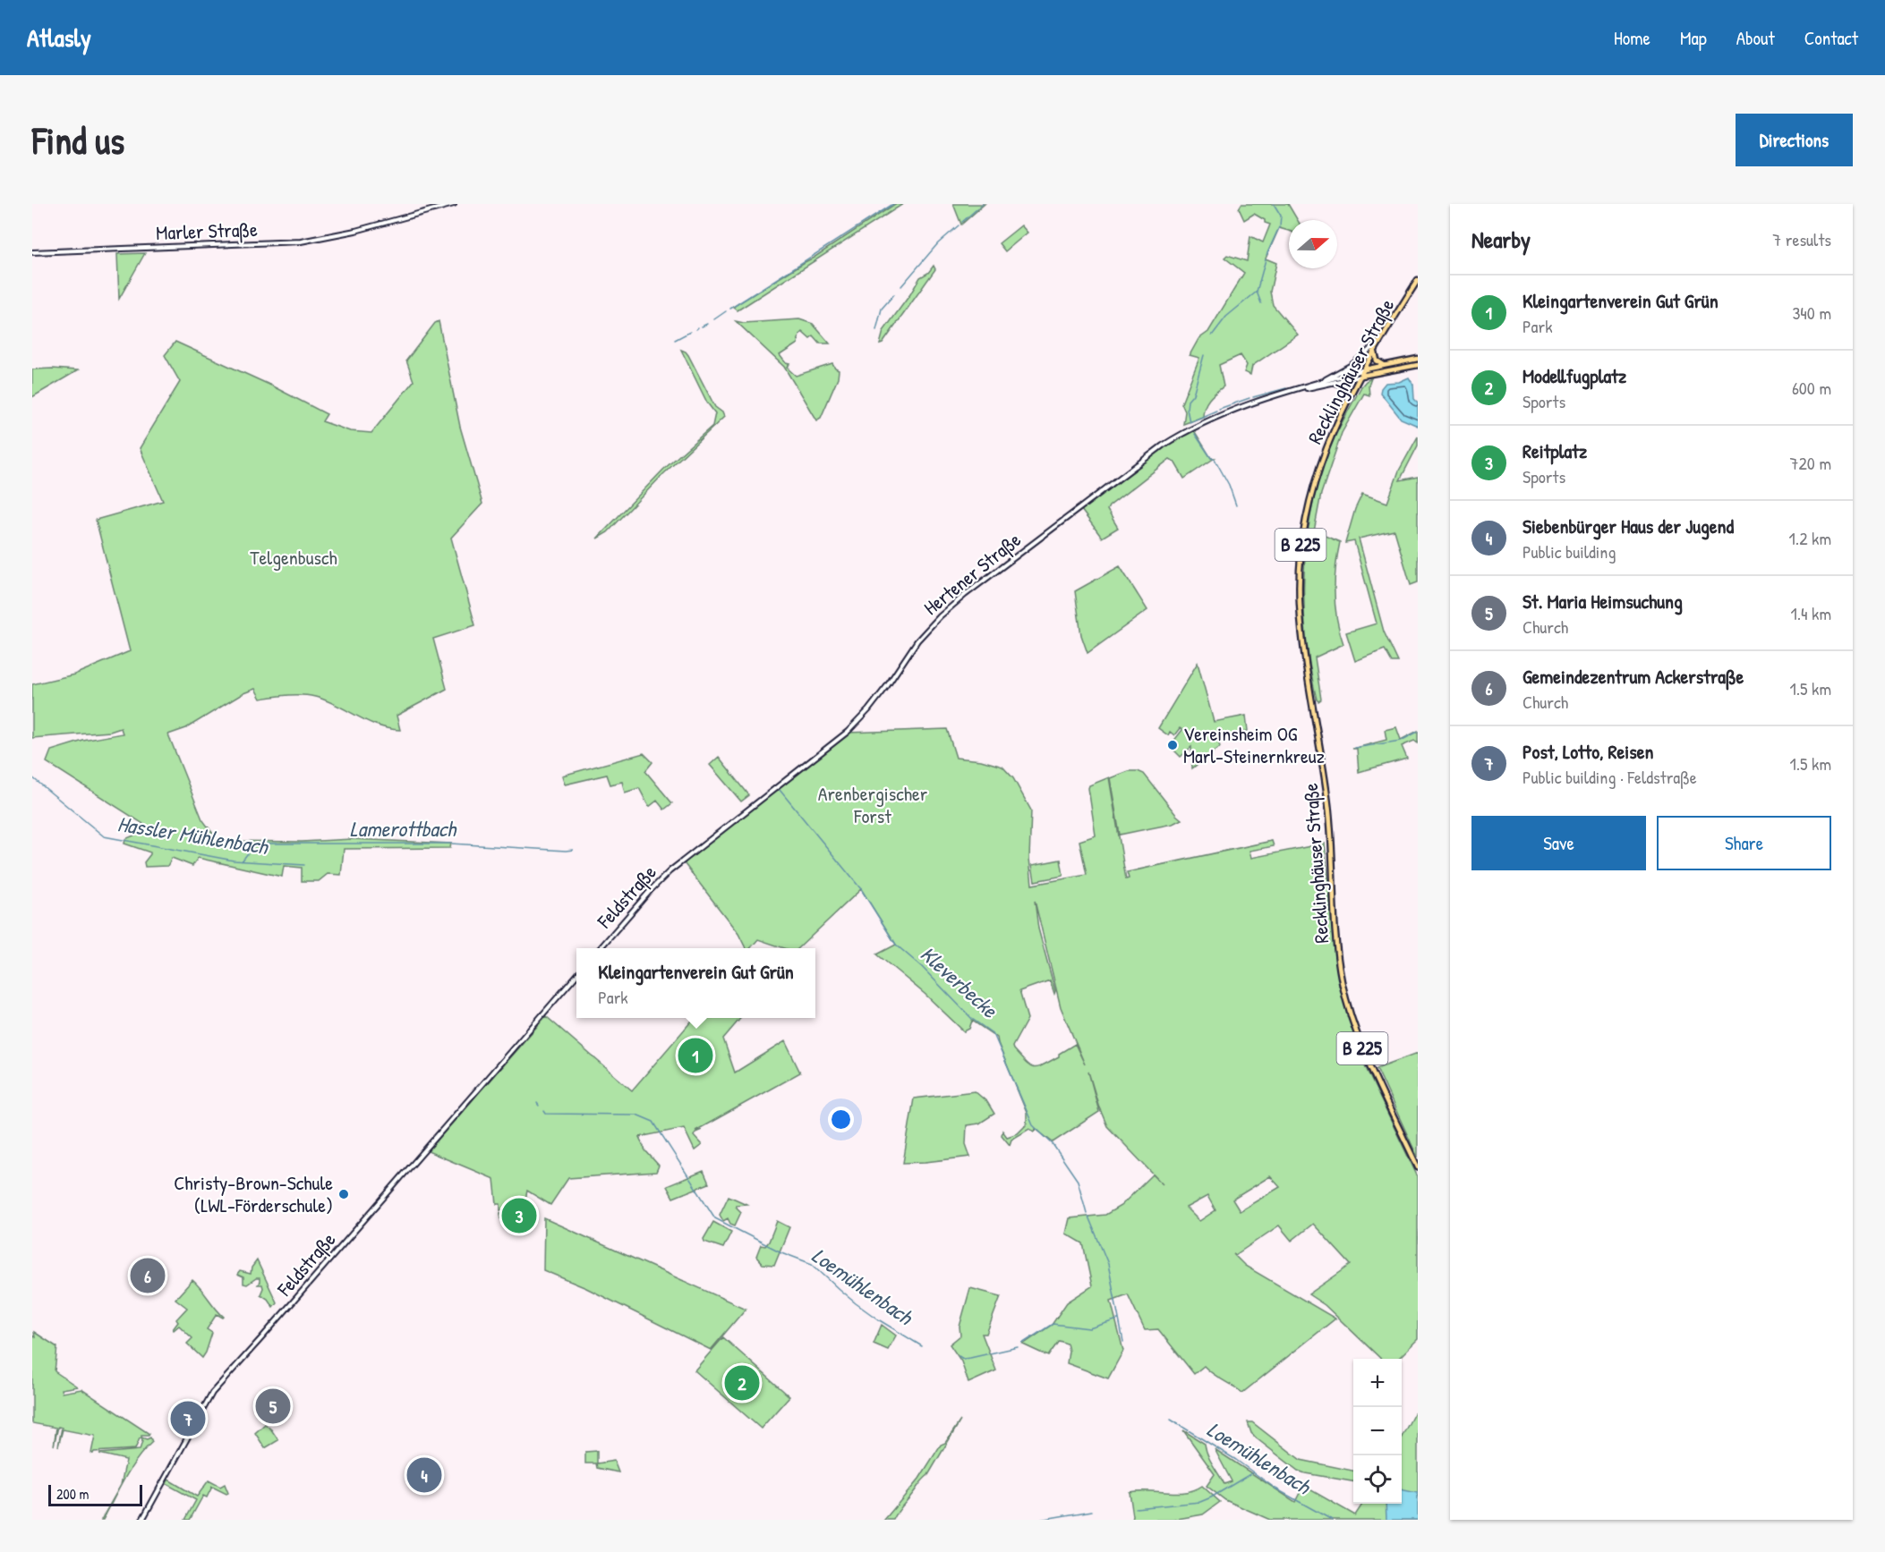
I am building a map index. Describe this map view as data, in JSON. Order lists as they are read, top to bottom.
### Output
{
  "streets": {
    "main road": [
      "Marler Straße",
      "Recklinghäuser Straße",
      "B 225",
      "Hertener Straße",
      "Feldstraße"
    ]
  },
  "crossings": [
    ["Recklinghäuser Straße", "Hertener Straße"],
    ["Hertener Straße", "Feldstraße"]
  ],
  "water": [
    "Lamerottbach",
    "Hassler Mühlenbach",
    "Kleverbecke",
    "Loemühlenbach"
  ],
  "parks": ["Telgenbusch", "Arenbergischer Forst"],
  "places": ["Vereinsheim OG Marl-Steinernkreuz", "Christy-Brown-Schule (LWL-Förderschule)"],
  "scale_bar": "200 m",
  "north": "right",
  "page": {
    "header": "Atlasly",
    "nav": [
      "Home",
      "Map",
      "About",
      "Contact"
    ],
    "buttons": [
      "Directions",
      ["Save", "Share"]
    ],
    "title": "Find us",
    "heading": ["Nearby", "7 results"],
    "list": [
      {
        "mark": "1",
        "name": "Kleingartenverein Gut Grün",
        "note": "Park",
        "value": "340 m"
      },
      {
        "mark": "2",
        "name": "Modellfugplatz",
        "note": "Sports",
        "value": "600 m"
      },
      {
        "mark": "3",
        "name": "Reitplatz",
        "note": "Sports",
        "value": "720 m"
      },
      {
        "mark": "4",
        "name": "Siebenbürger Haus der Jugend",
        "note": "Public building",
        "value": "1.2 km"
      },
      {
        "mark": "5",
        "name": "St. Maria Heimsuchung",
        "note": "Church",
        "value": "1.4 km"
      },
      {
        "mark": "6",
        "name": "Gemeindezentrum Ackerstraße",
        "note": "Church",
        "value": "1.5 km"
      },
      {
        "mark": "7",
        "name": "Post, Lotto, Reisen",
        "note": "Public building · Feldstraße",
        "value": "1.5 km"
      }
    ],
    "popup": ["Kleingartenverein Gut Grün", "Park"],
    "pins": [
      "1",
      "3",
      "6",
      "2",
      "5",
      "7",
      "4"
    ],
    "map_buttons": ["+", "−"],
    "scale": "200 m"
  }
}
